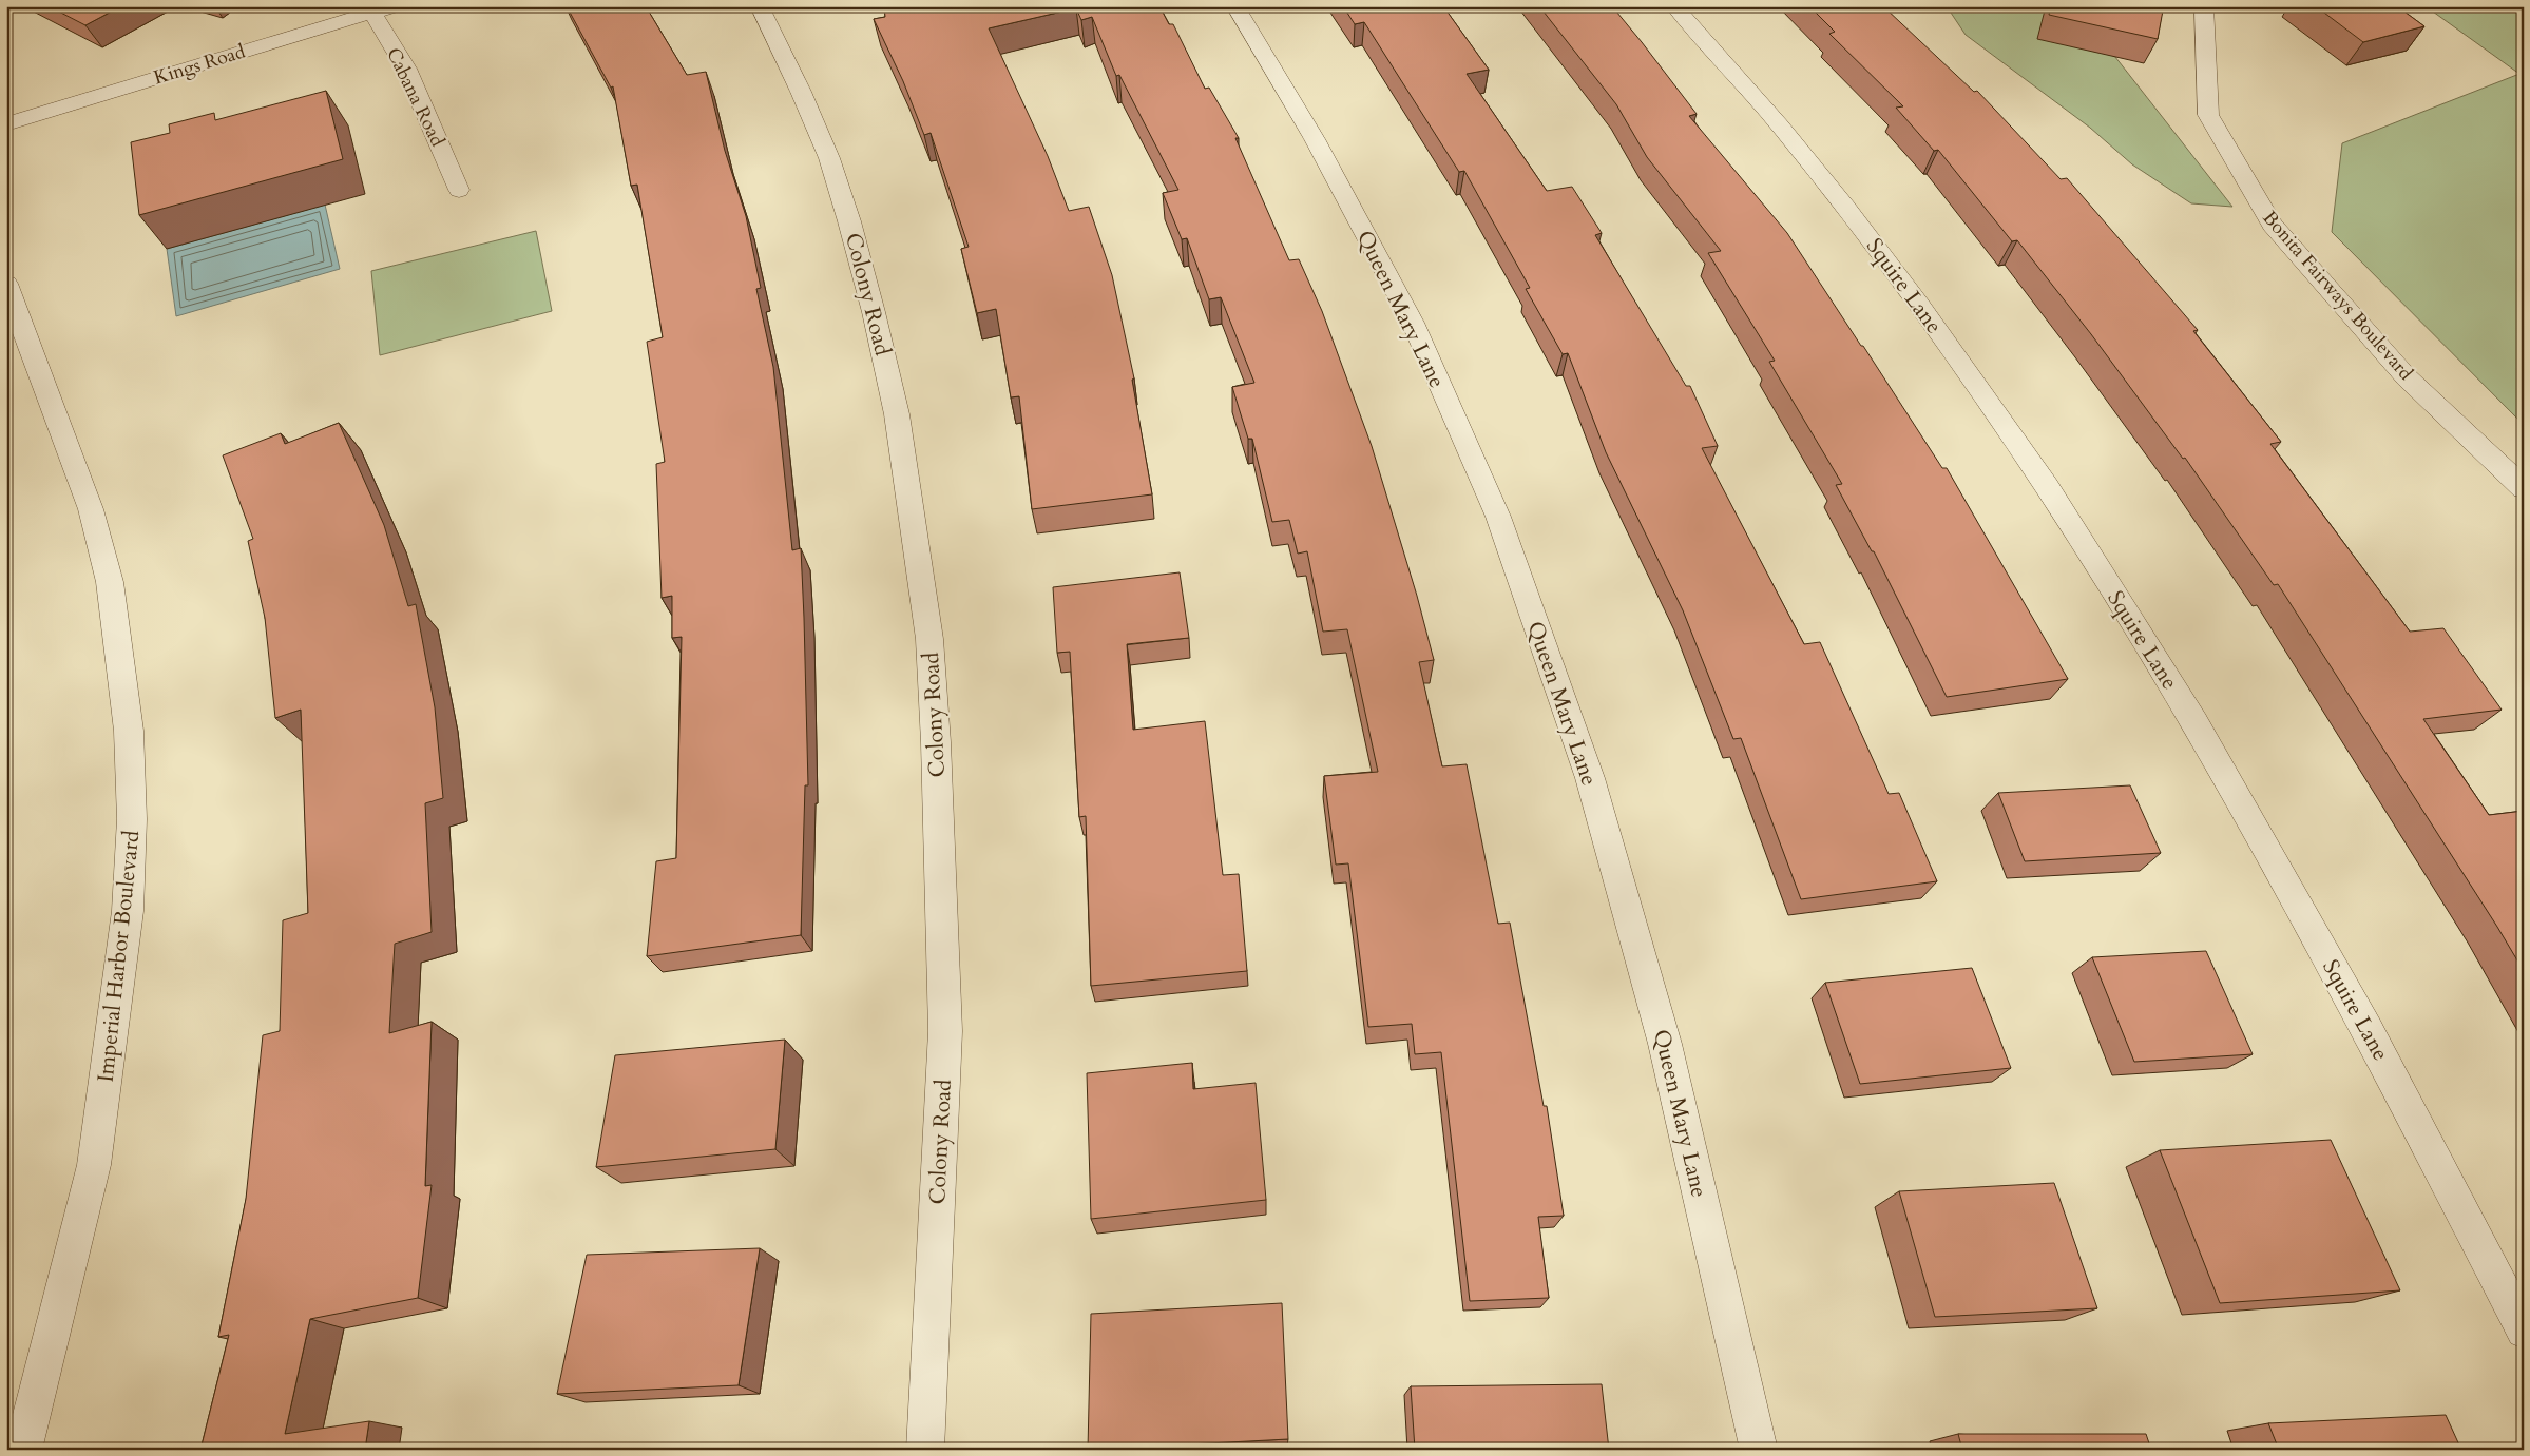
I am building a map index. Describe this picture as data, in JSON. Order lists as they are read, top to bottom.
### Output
{
  "streets": {
    "street": [
      "Kings Road",
      "Cabana Road",
      "Squire Lane",
      "Colony Road",
      "Bonita Fairways Boulevard",
      "Queen Mary Lane",
      "Imperial Harbor Boulevard"
    ]
  },
  "crossings": [
    ["Kings Road", "Cabana Road"]
  ]
}
